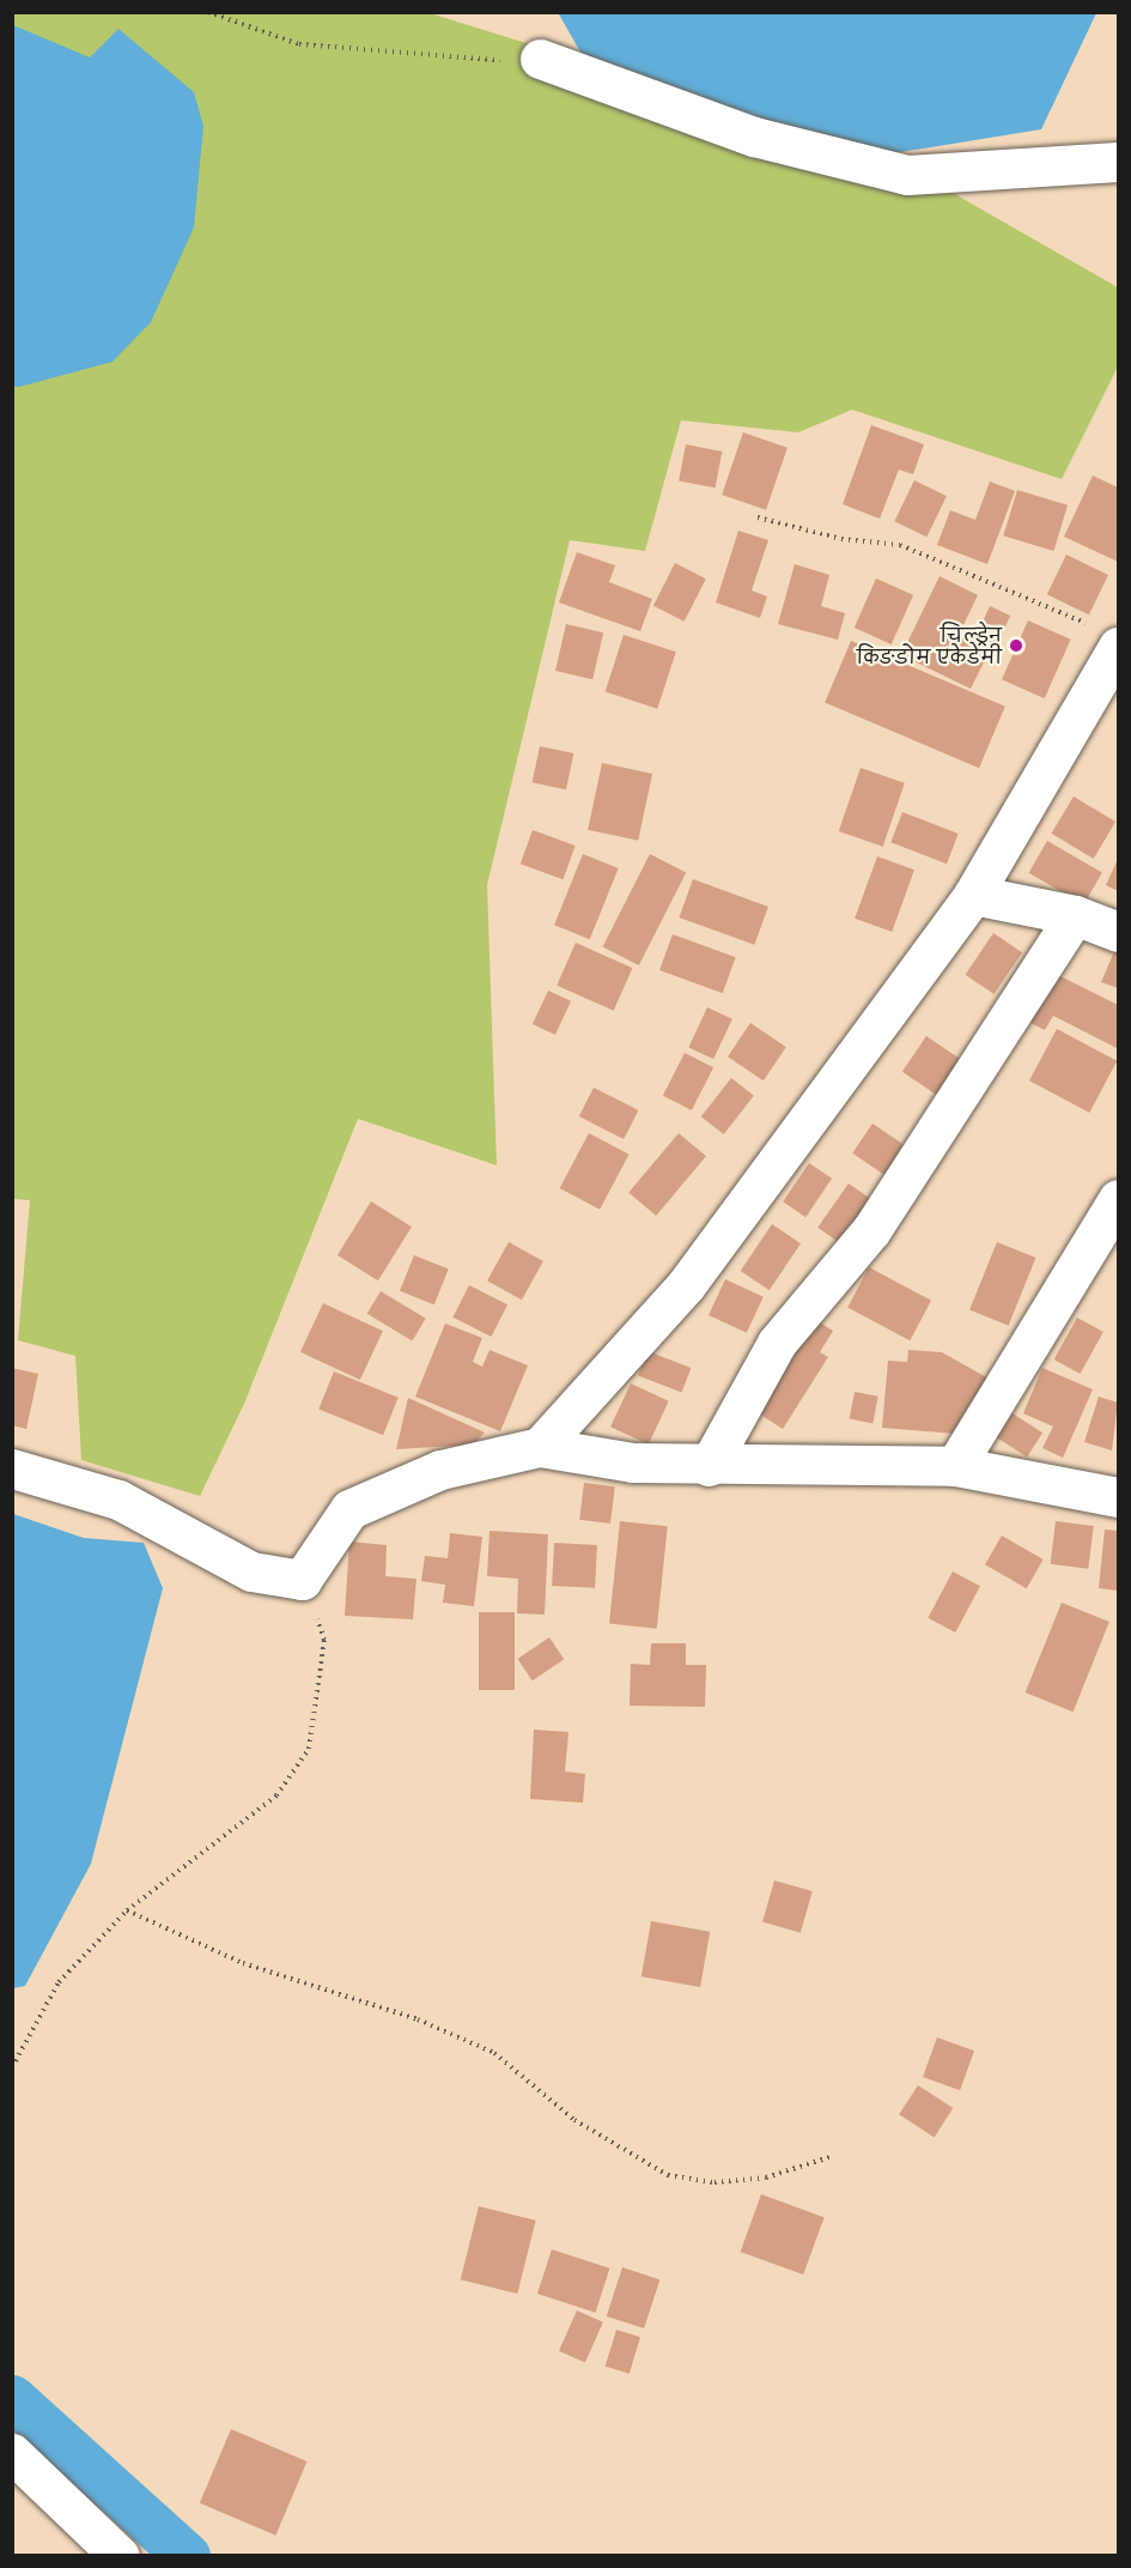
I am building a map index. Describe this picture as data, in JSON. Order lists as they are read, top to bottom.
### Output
{
  "places": ["चिल्ड्रेन किङडोम एकेडेमी"]
}
